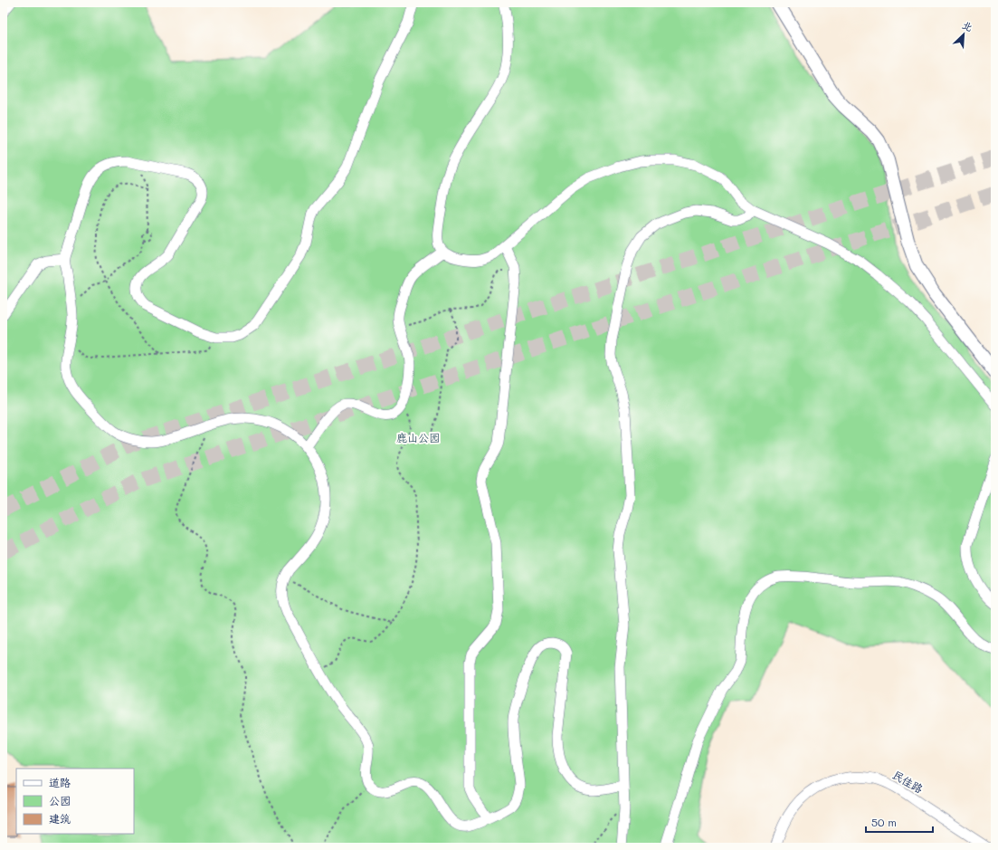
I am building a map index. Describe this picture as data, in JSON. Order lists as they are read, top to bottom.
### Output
{
  "streets": {
    "street": ["民佳路"]
  },
  "parks": ["鹿山公园"],
  "legend": ["道路", "公园", "建筑"],
  "scale_bar": "50 m",
  "north": "top right"
}
